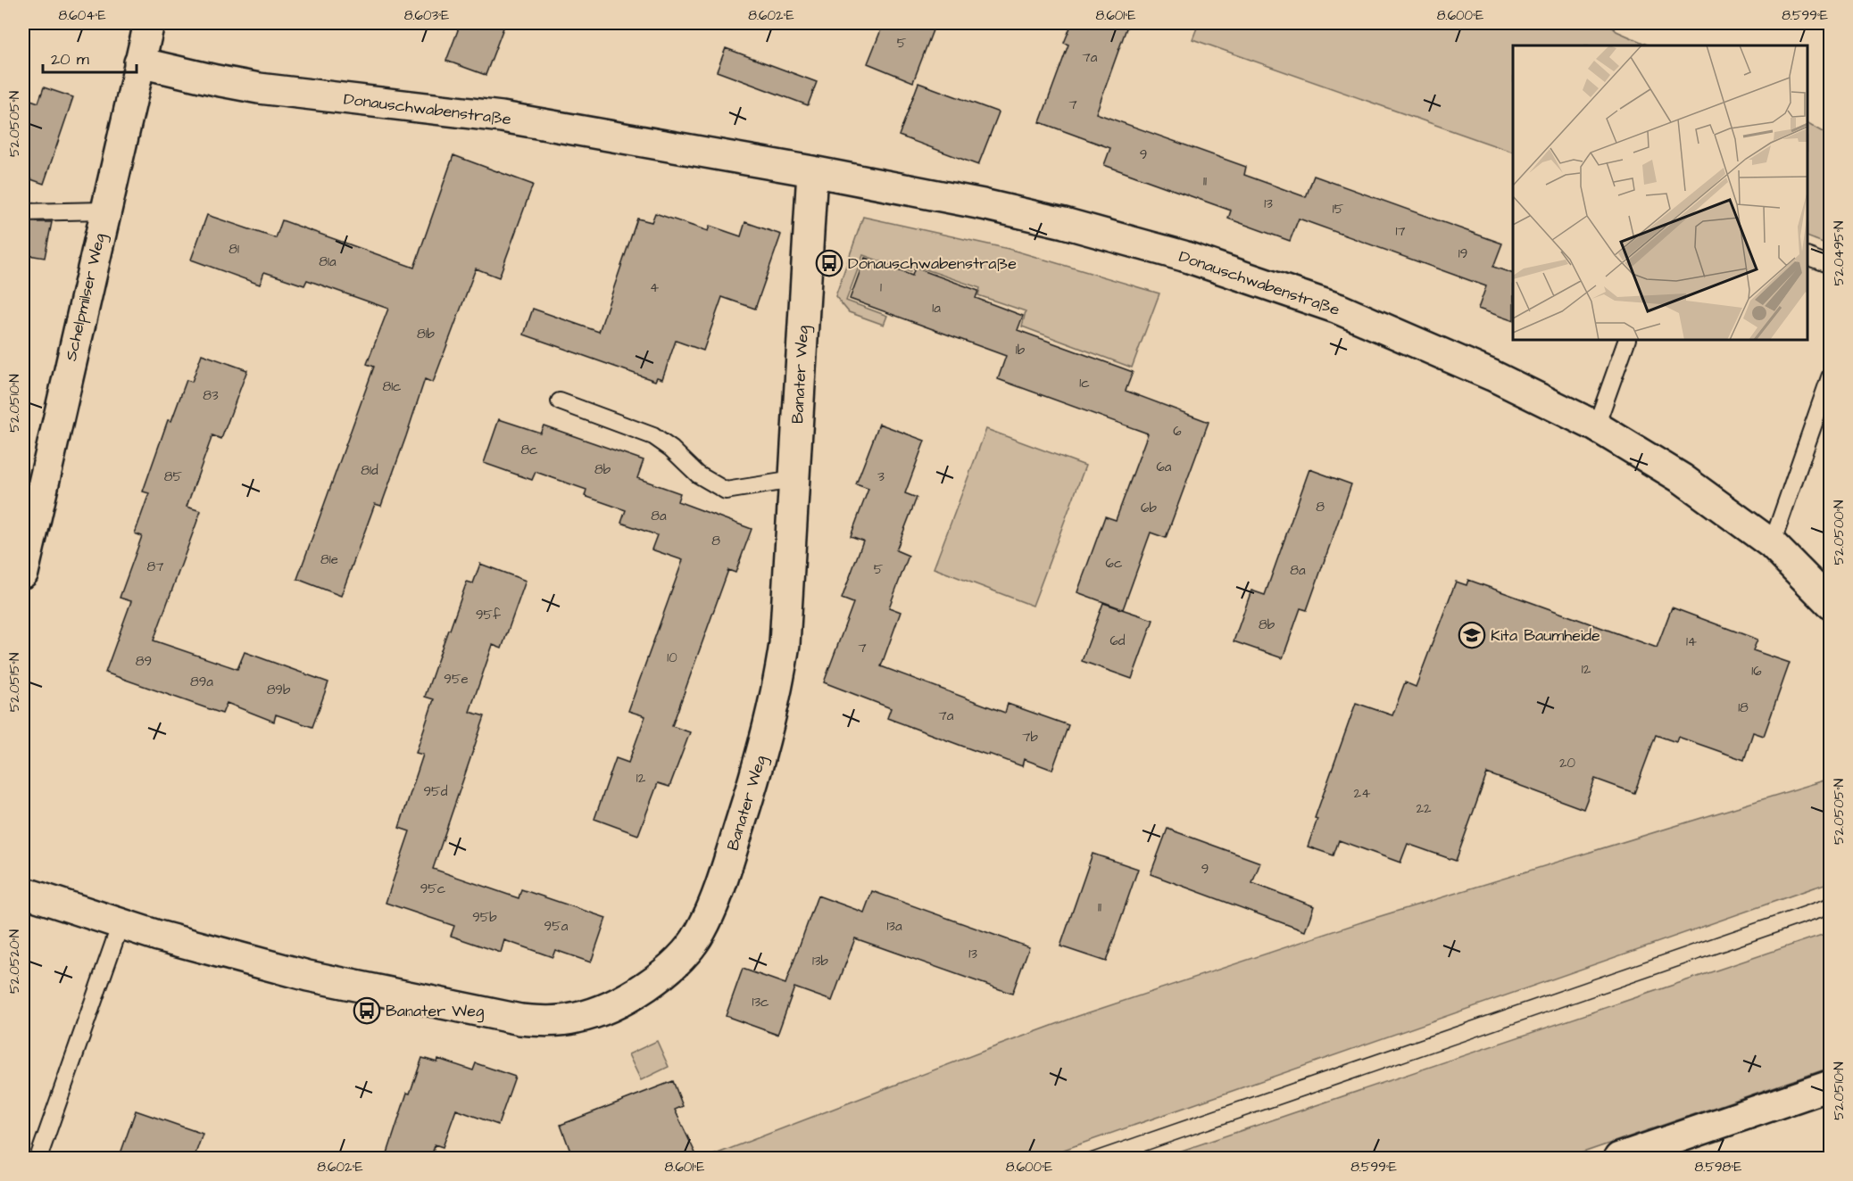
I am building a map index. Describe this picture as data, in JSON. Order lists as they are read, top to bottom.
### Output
{
  "streets": {
    "street": ["Donauschwabenstraße", "Schelpmilser Weg", "Banater Weg"]
  },
  "crossings": [
    ["Donauschwabenstraße", "Schelpmilser Weg"],
    ["Donauschwabenstraße", "Banater Weg"]
  ],
  "places": {
    "bus stop": ["Donauschwabenstraße", "Banater Weg"],
    "school or university": ["Kita Baumheide"]
  },
  "house_numbers": [
    "5",
    "7a",
    "7",
    "9",
    "11",
    "13",
    "15",
    "17",
    "81",
    "19",
    "81a",
    "4",
    "1",
    "1a",
    "81b",
    "1b",
    "1c",
    "81c",
    "83",
    "6",
    "8c",
    "6a",
    "8b",
    "81d",
    "85",
    "3",
    "8",
    "6b",
    "8a",
    "8",
    "81e",
    "6c",
    "87",
    "5",
    "8a",
    "95f",
    "8b",
    "6d",
    "14",
    "7",
    "10",
    "89",
    "12",
    "16",
    "95e",
    "89a",
    "89b",
    "18",
    "7a",
    "7b",
    "20",
    "12",
    "95d",
    "24",
    "22",
    "9",
    "95c",
    "11",
    "95b",
    "95a",
    "13a",
    "13",
    "13b",
    "13c"
  ],
  "scale_bar": "20 m",
  "coordinates": [
    "8.604°E",
    "8.603°E",
    "8.602°E",
    "8.601°E",
    "8.600°E",
    "8.599°E",
    "52.0505°N",
    "52.0495°N",
    "52.0510°N",
    "52.0500°N",
    "52.0515°N",
    "52.0520°N",
    "8.598°E"
  ]
}
